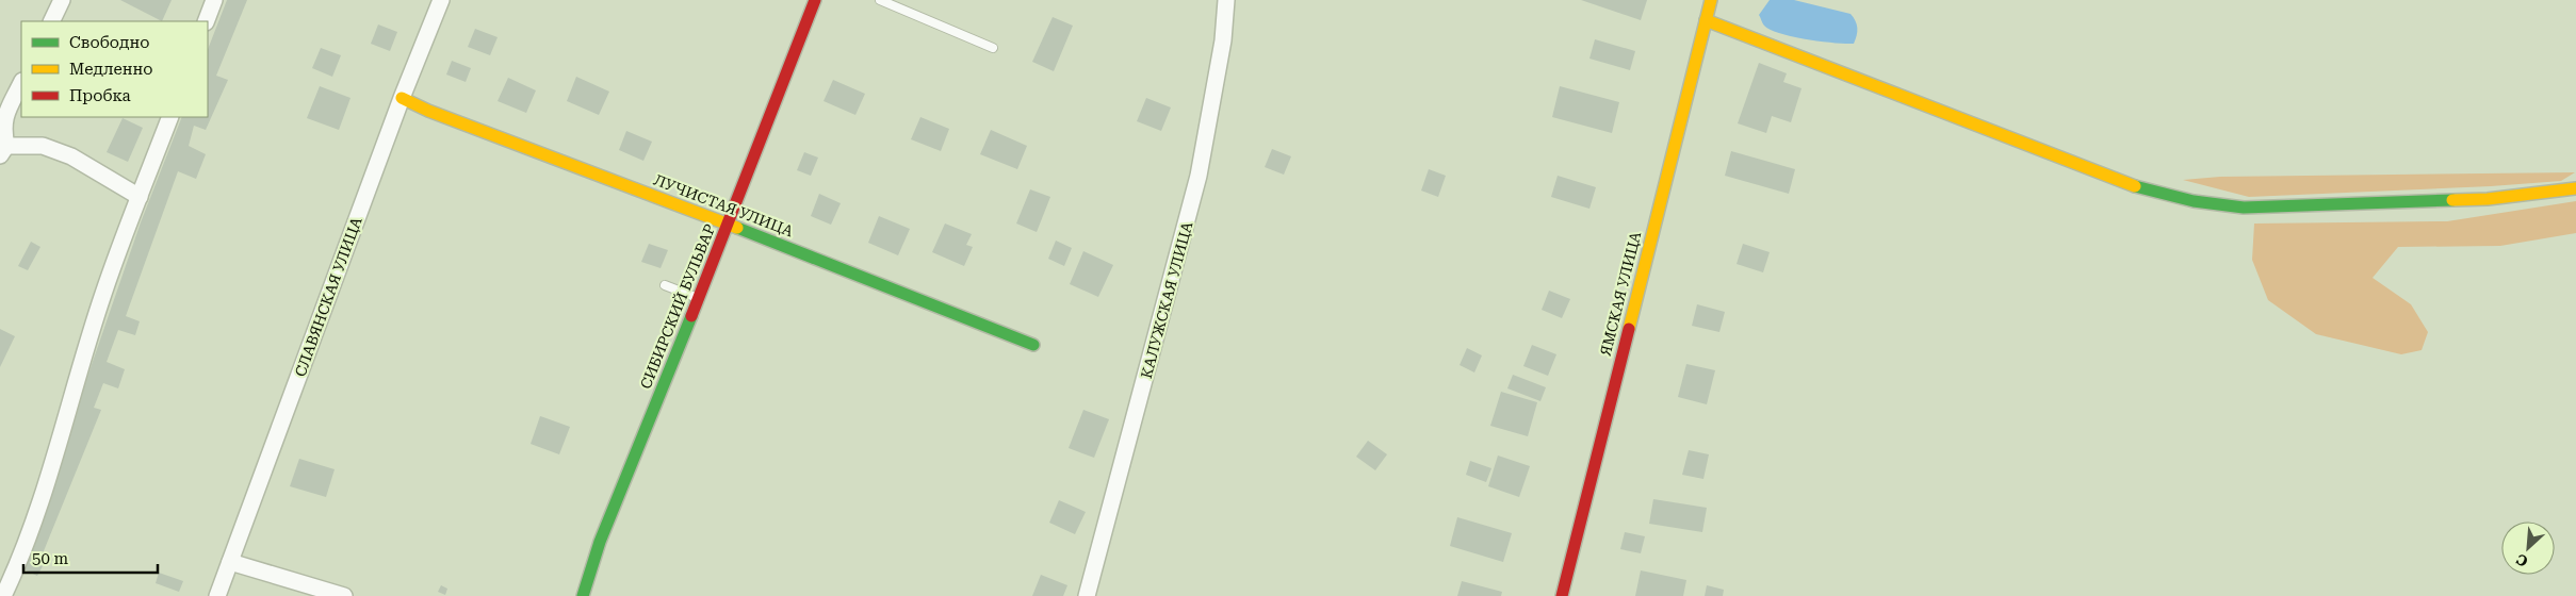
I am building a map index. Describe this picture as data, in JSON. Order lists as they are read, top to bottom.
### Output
{
  "streets": {
    "street": [
      "ЛУЧИСТАЯ УЛИЦА",
      "ЯМСКАЯ УЛИЦА",
      "СЛАВЯНСКАЯ УЛИЦА",
      "КАЛУЖСКАЯ УЛИЦА",
      "СИБИРСКИЙ БУЛЬВАР"
    ]
  },
  "crossings": [
    ["ЛУЧИСТАЯ УЛИЦА", "СЛАВЯНСКАЯ УЛИЦА"],
    ["ЛУЧИСТАЯ УЛИЦА", "СИБИРСКИЙ БУЛЬВАР"]
  ],
  "legend": ["Свободно", "Медленно", "Пробка"],
  "scale_bar": "50 m",
  "north": "bottom left"
}
